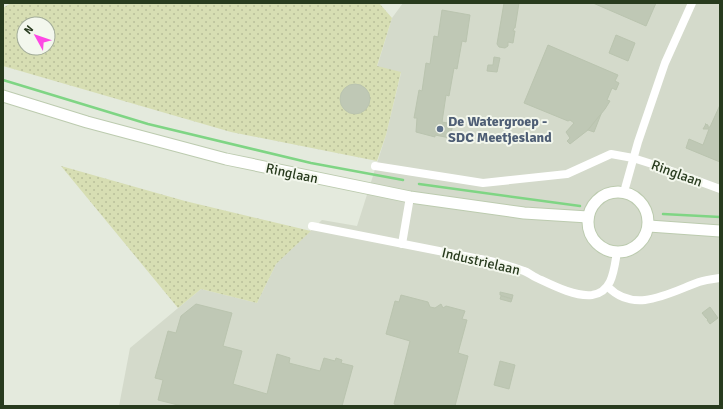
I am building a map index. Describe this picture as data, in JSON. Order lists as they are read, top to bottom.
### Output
{
  "streets": {
    "main road": ["Ringlaan"],
    "street": ["Industrielaan"]
  },
  "places": ["De Watergroep - SDC Meetjesland"],
  "north": "top left"
}
